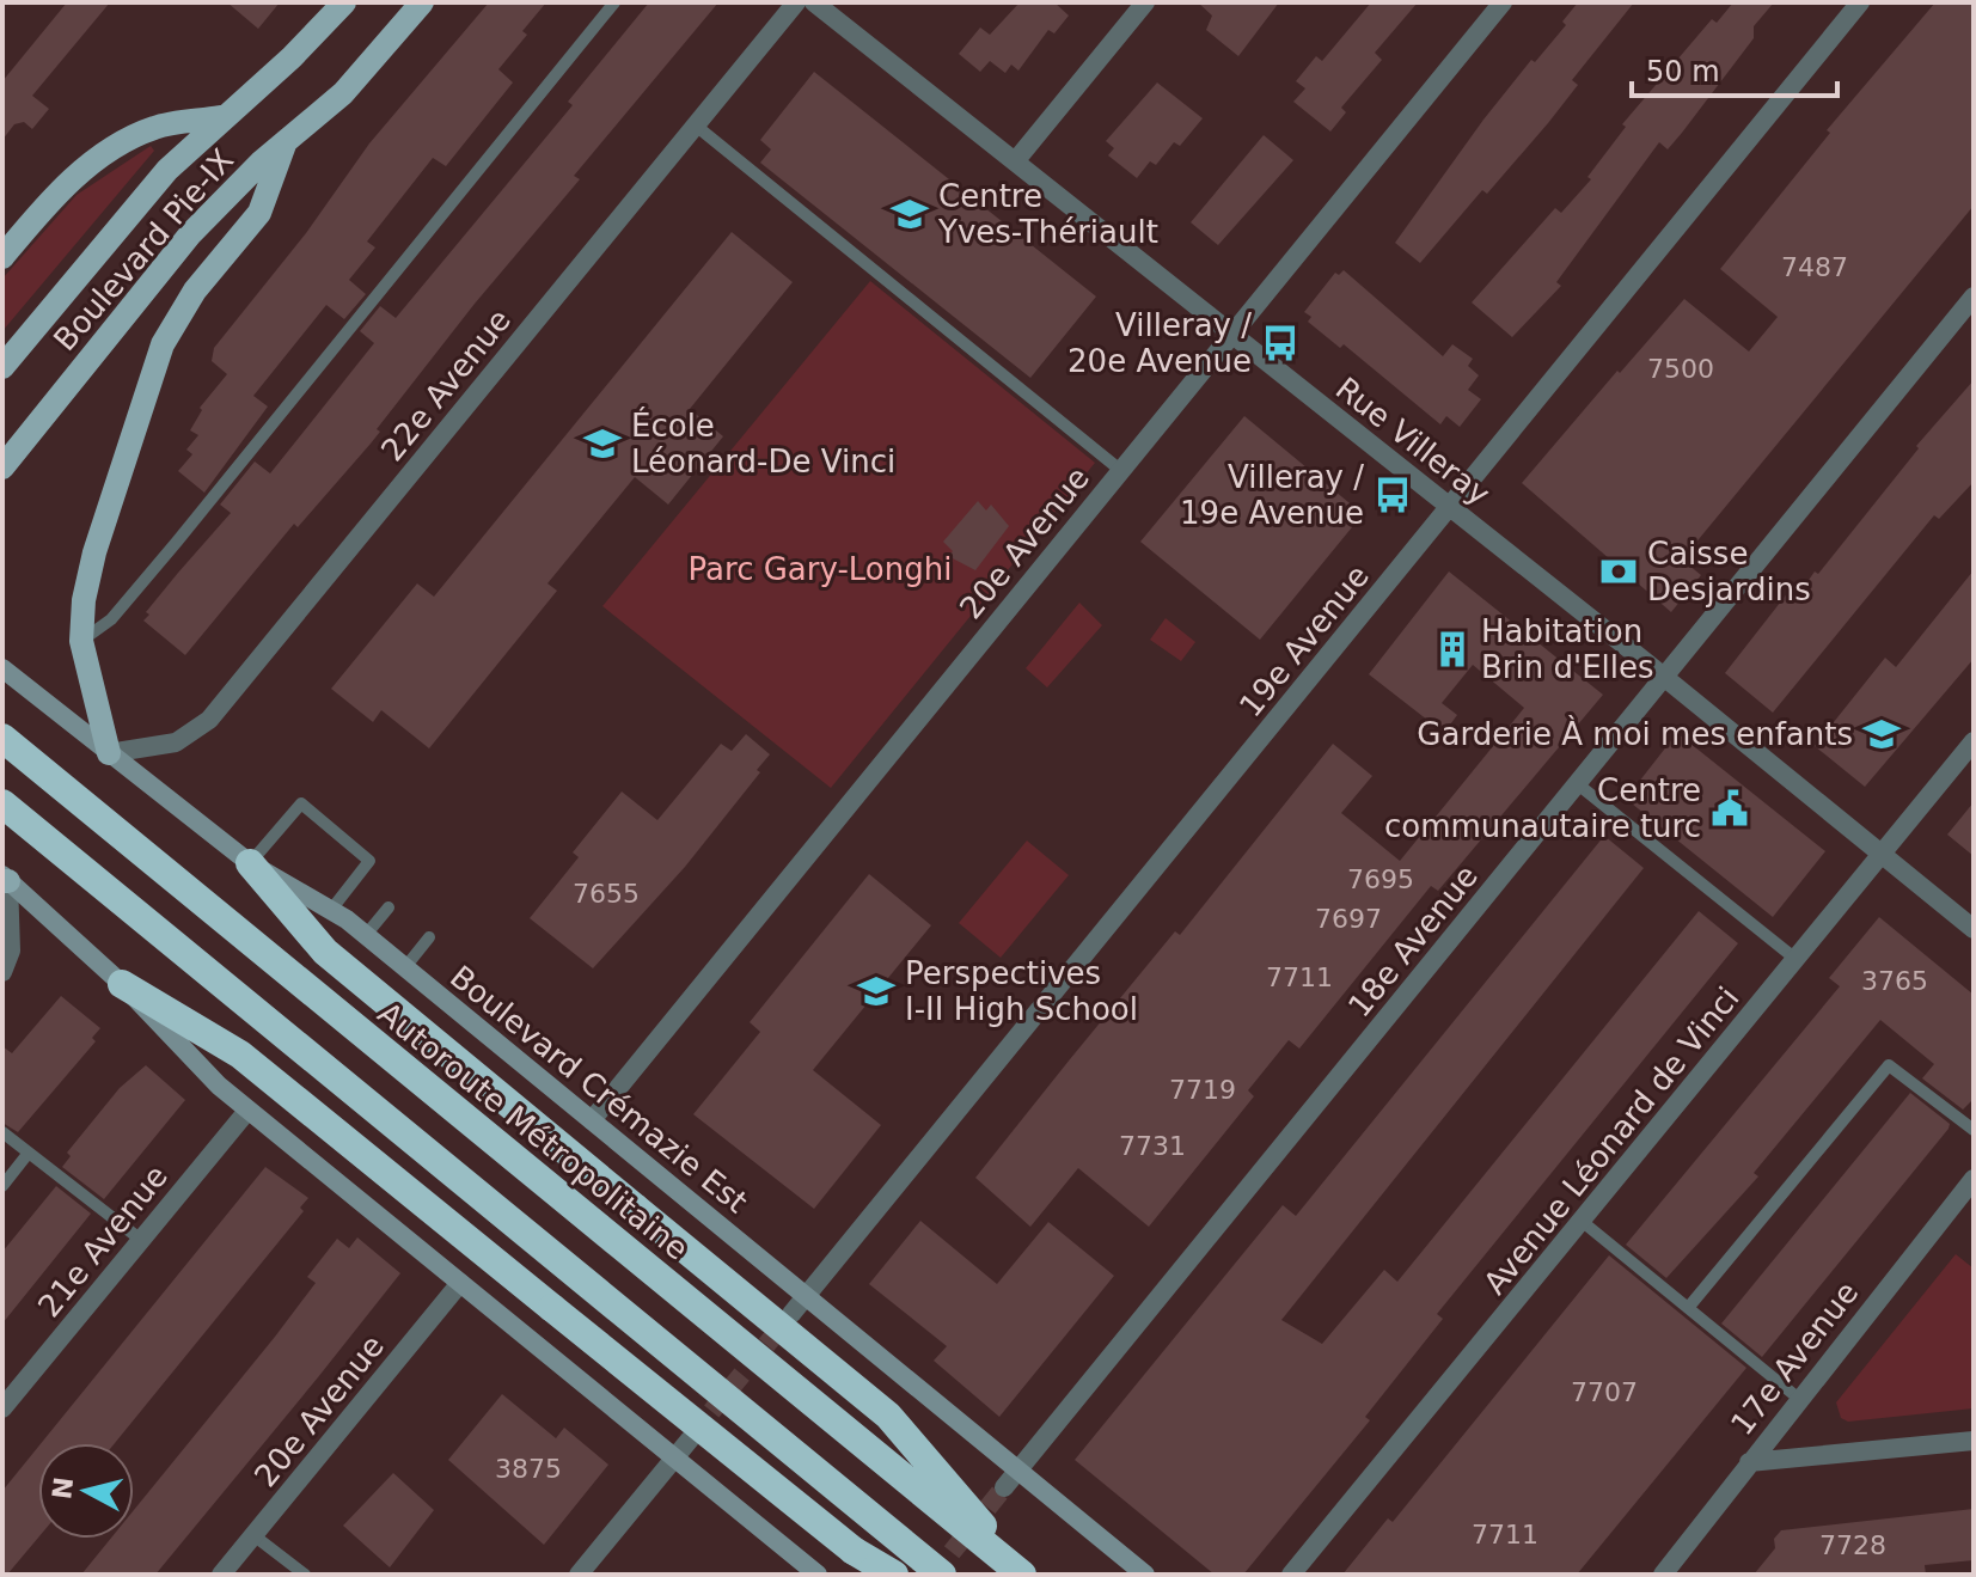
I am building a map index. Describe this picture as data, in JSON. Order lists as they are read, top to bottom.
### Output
{
  "streets": {
    "highway": ["Autoroute Métropolitaine"],
    "main road": ["Boulevard Pie-IX", "Boulevard Crémazie Est"],
    "street": [
      "22e Avenue",
      "Rue Villeray",
      "20e Avenue",
      "19e Avenue",
      "18e Avenue",
      "Avenue Léonard de Vinci",
      "21e Avenue",
      "17e Avenue"
    ]
  },
  "crossings": [
    ["22e Avenue", "Boulevard Crémazie Est"],
    ["Rue Villeray", "20e Avenue"],
    ["Rue Villeray", "19e Avenue"],
    ["Rue Villeray", "18e Avenue"],
    ["Rue Villeray", "Avenue Léonard de Vinci"],
    ["20e Avenue", "Boulevard Crémazie Est"],
    ["19e Avenue", "Boulevard Crémazie Est"],
    ["18e Avenue", "Boulevard Crémazie Est"]
  ],
  "parks": ["Parc Gary-Longhi"],
  "places": {
    "school or university": [
      "Centre Yves-Thériault",
      "École Léonard-De Vinci",
      "Garderie À moi mes enfants",
      "Perspectives I-II High School"
    ],
    "bus stop": ["Villeray / 20e Avenue", "Villeray / 19e Avenue"],
    "bank": ["Caisse Desjardins"],
    "building": ["Habitation Brin d'Elles"],
    "public building": ["Centre communautaire turc"]
  },
  "house_numbers": [
    "7487",
    "7500",
    "7695",
    "7655",
    "7697",
    "7711",
    "3765",
    "7719",
    "7731",
    "7707",
    "3875",
    "7711",
    "7728"
  ],
  "scale_bar": "50 m",
  "north": "left"
}
